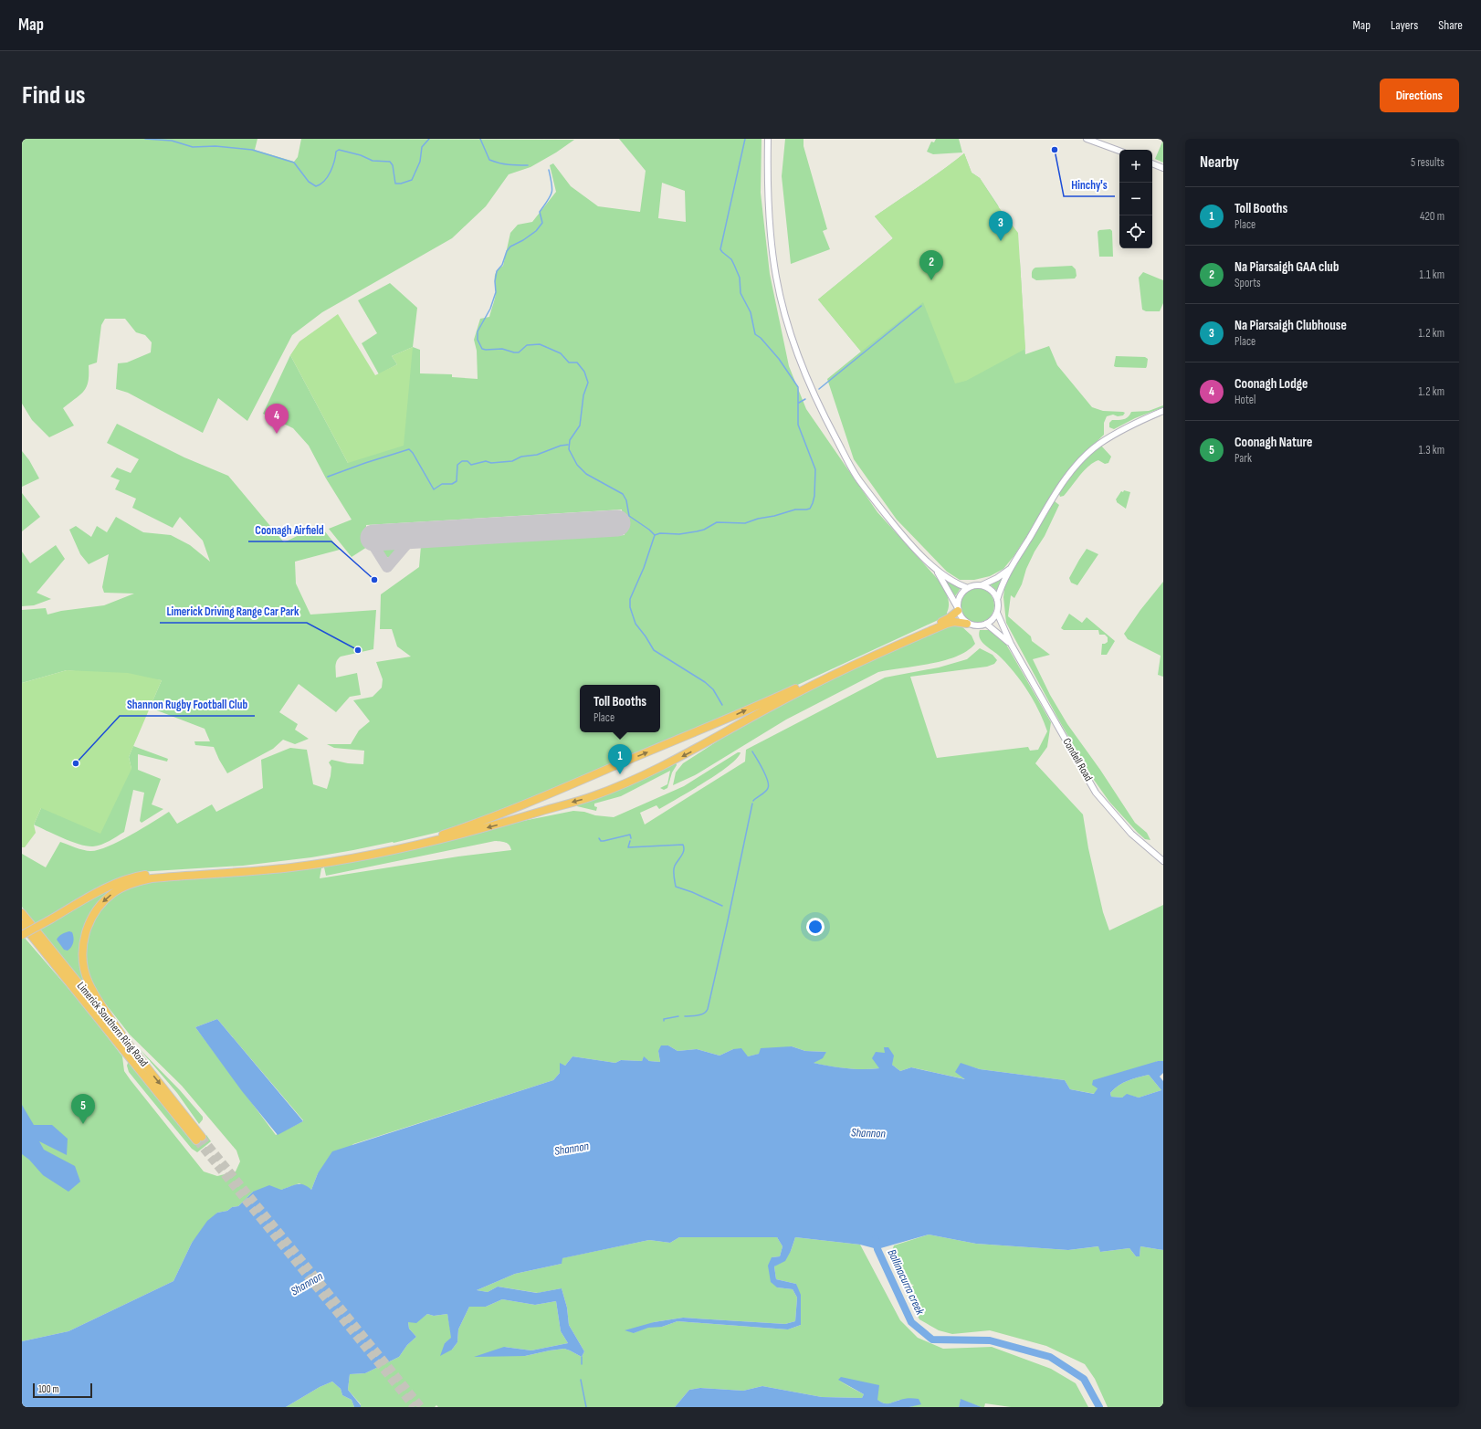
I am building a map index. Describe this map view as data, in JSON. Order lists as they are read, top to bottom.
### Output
{
  "streets": {
    "highway": ["Limerick Southern Ring Road"],
    "main road": ["Condell Road"]
  },
  "water": ["Shannon", "Ballinacurra creek"],
  "places": [
    "Hinchy's",
    "Coonagh Airfield",
    "Limerick Driving Range Car Park",
    "Shannon Rugby Football Club"
  ],
  "scale_bar": "100 m",
  "page": {
    "header": "Map",
    "nav": ["Map", "Layers", "Share"],
    "buttons": "Directions",
    "title": "Find us",
    "heading": ["Nearby", "5 results"],
    "map_buttons": ["+", "−"],
    "list": [
      {
        "mark": "1",
        "name": "Toll Booths",
        "note": "Place",
        "value": "420 m"
      },
      {
        "mark": "2",
        "name": "Na Piarsaigh GAA club",
        "note": "Sports",
        "value": "1.1 km"
      },
      {
        "mark": "3",
        "name": "Na Piarsaigh Clubhouse",
        "note": "Place",
        "value": "1.2 km"
      },
      {
        "mark": "4",
        "name": "Coonagh Lodge",
        "note": "Hotel",
        "value": "1.2 km"
      },
      {
        "mark": "5",
        "name": "Coonagh Nature",
        "note": "Park",
        "value": "1.3 km"
      }
    ],
    "pins": [
      "3",
      "2",
      "4",
      "1",
      "5"
    ],
    "popup": ["Toll Booths", "Place"],
    "scale": "100 m"
  }
}
